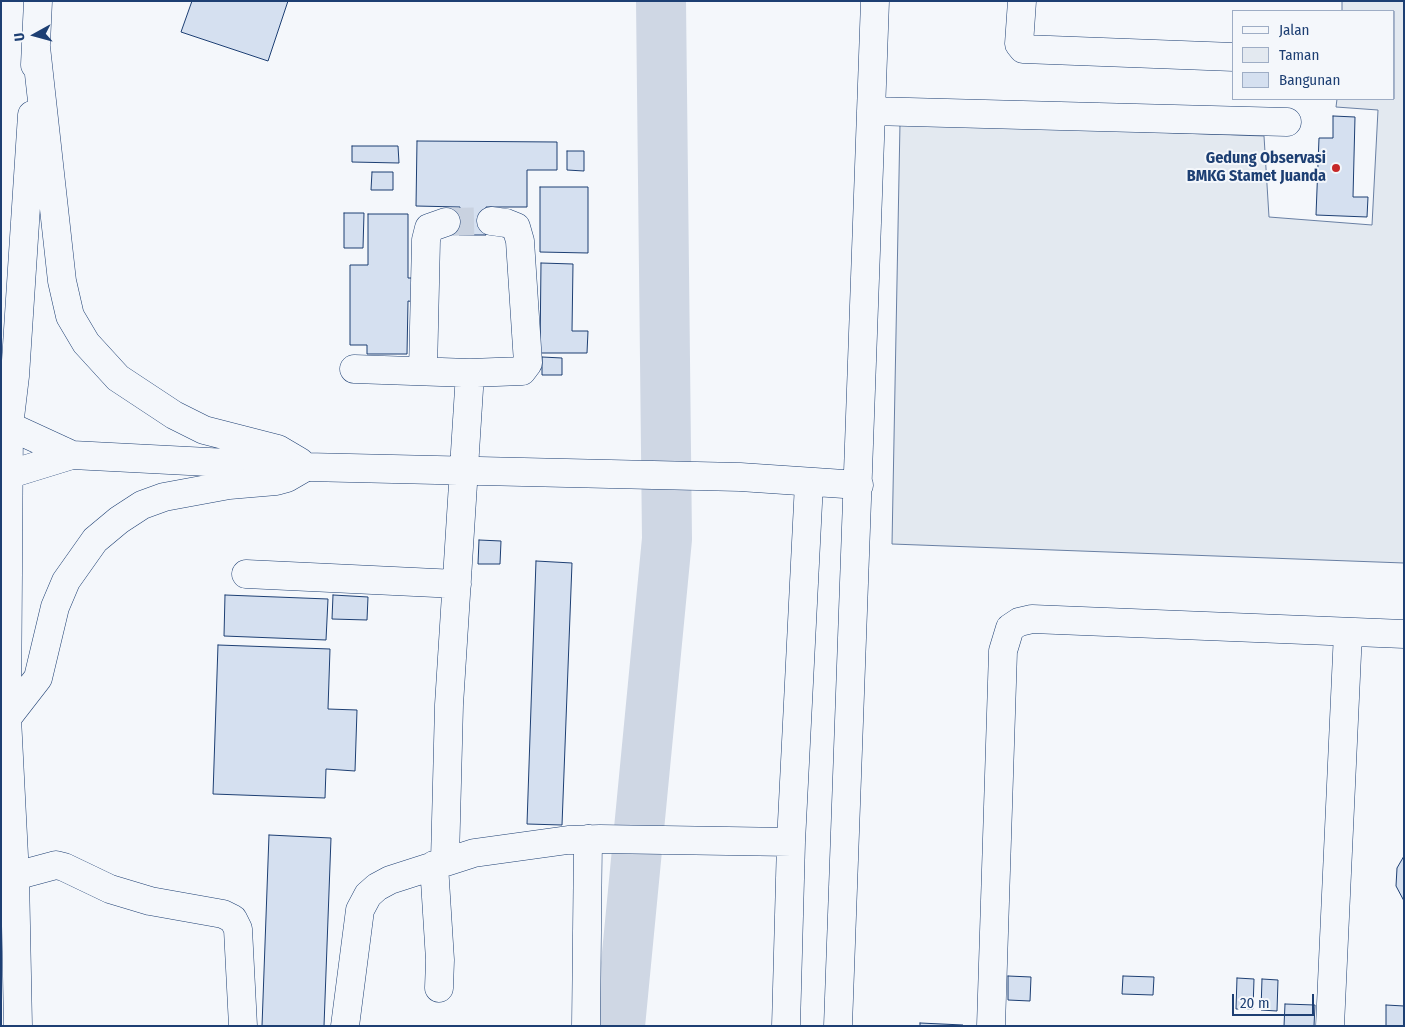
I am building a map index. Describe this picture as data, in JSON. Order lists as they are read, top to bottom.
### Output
{
  "places": ["Gedung Observasi BMKG Stamet Juanda"],
  "legend": ["Jalan", "Taman", "Bangunan"],
  "scale_bar": "20 m",
  "north": "left"
}
